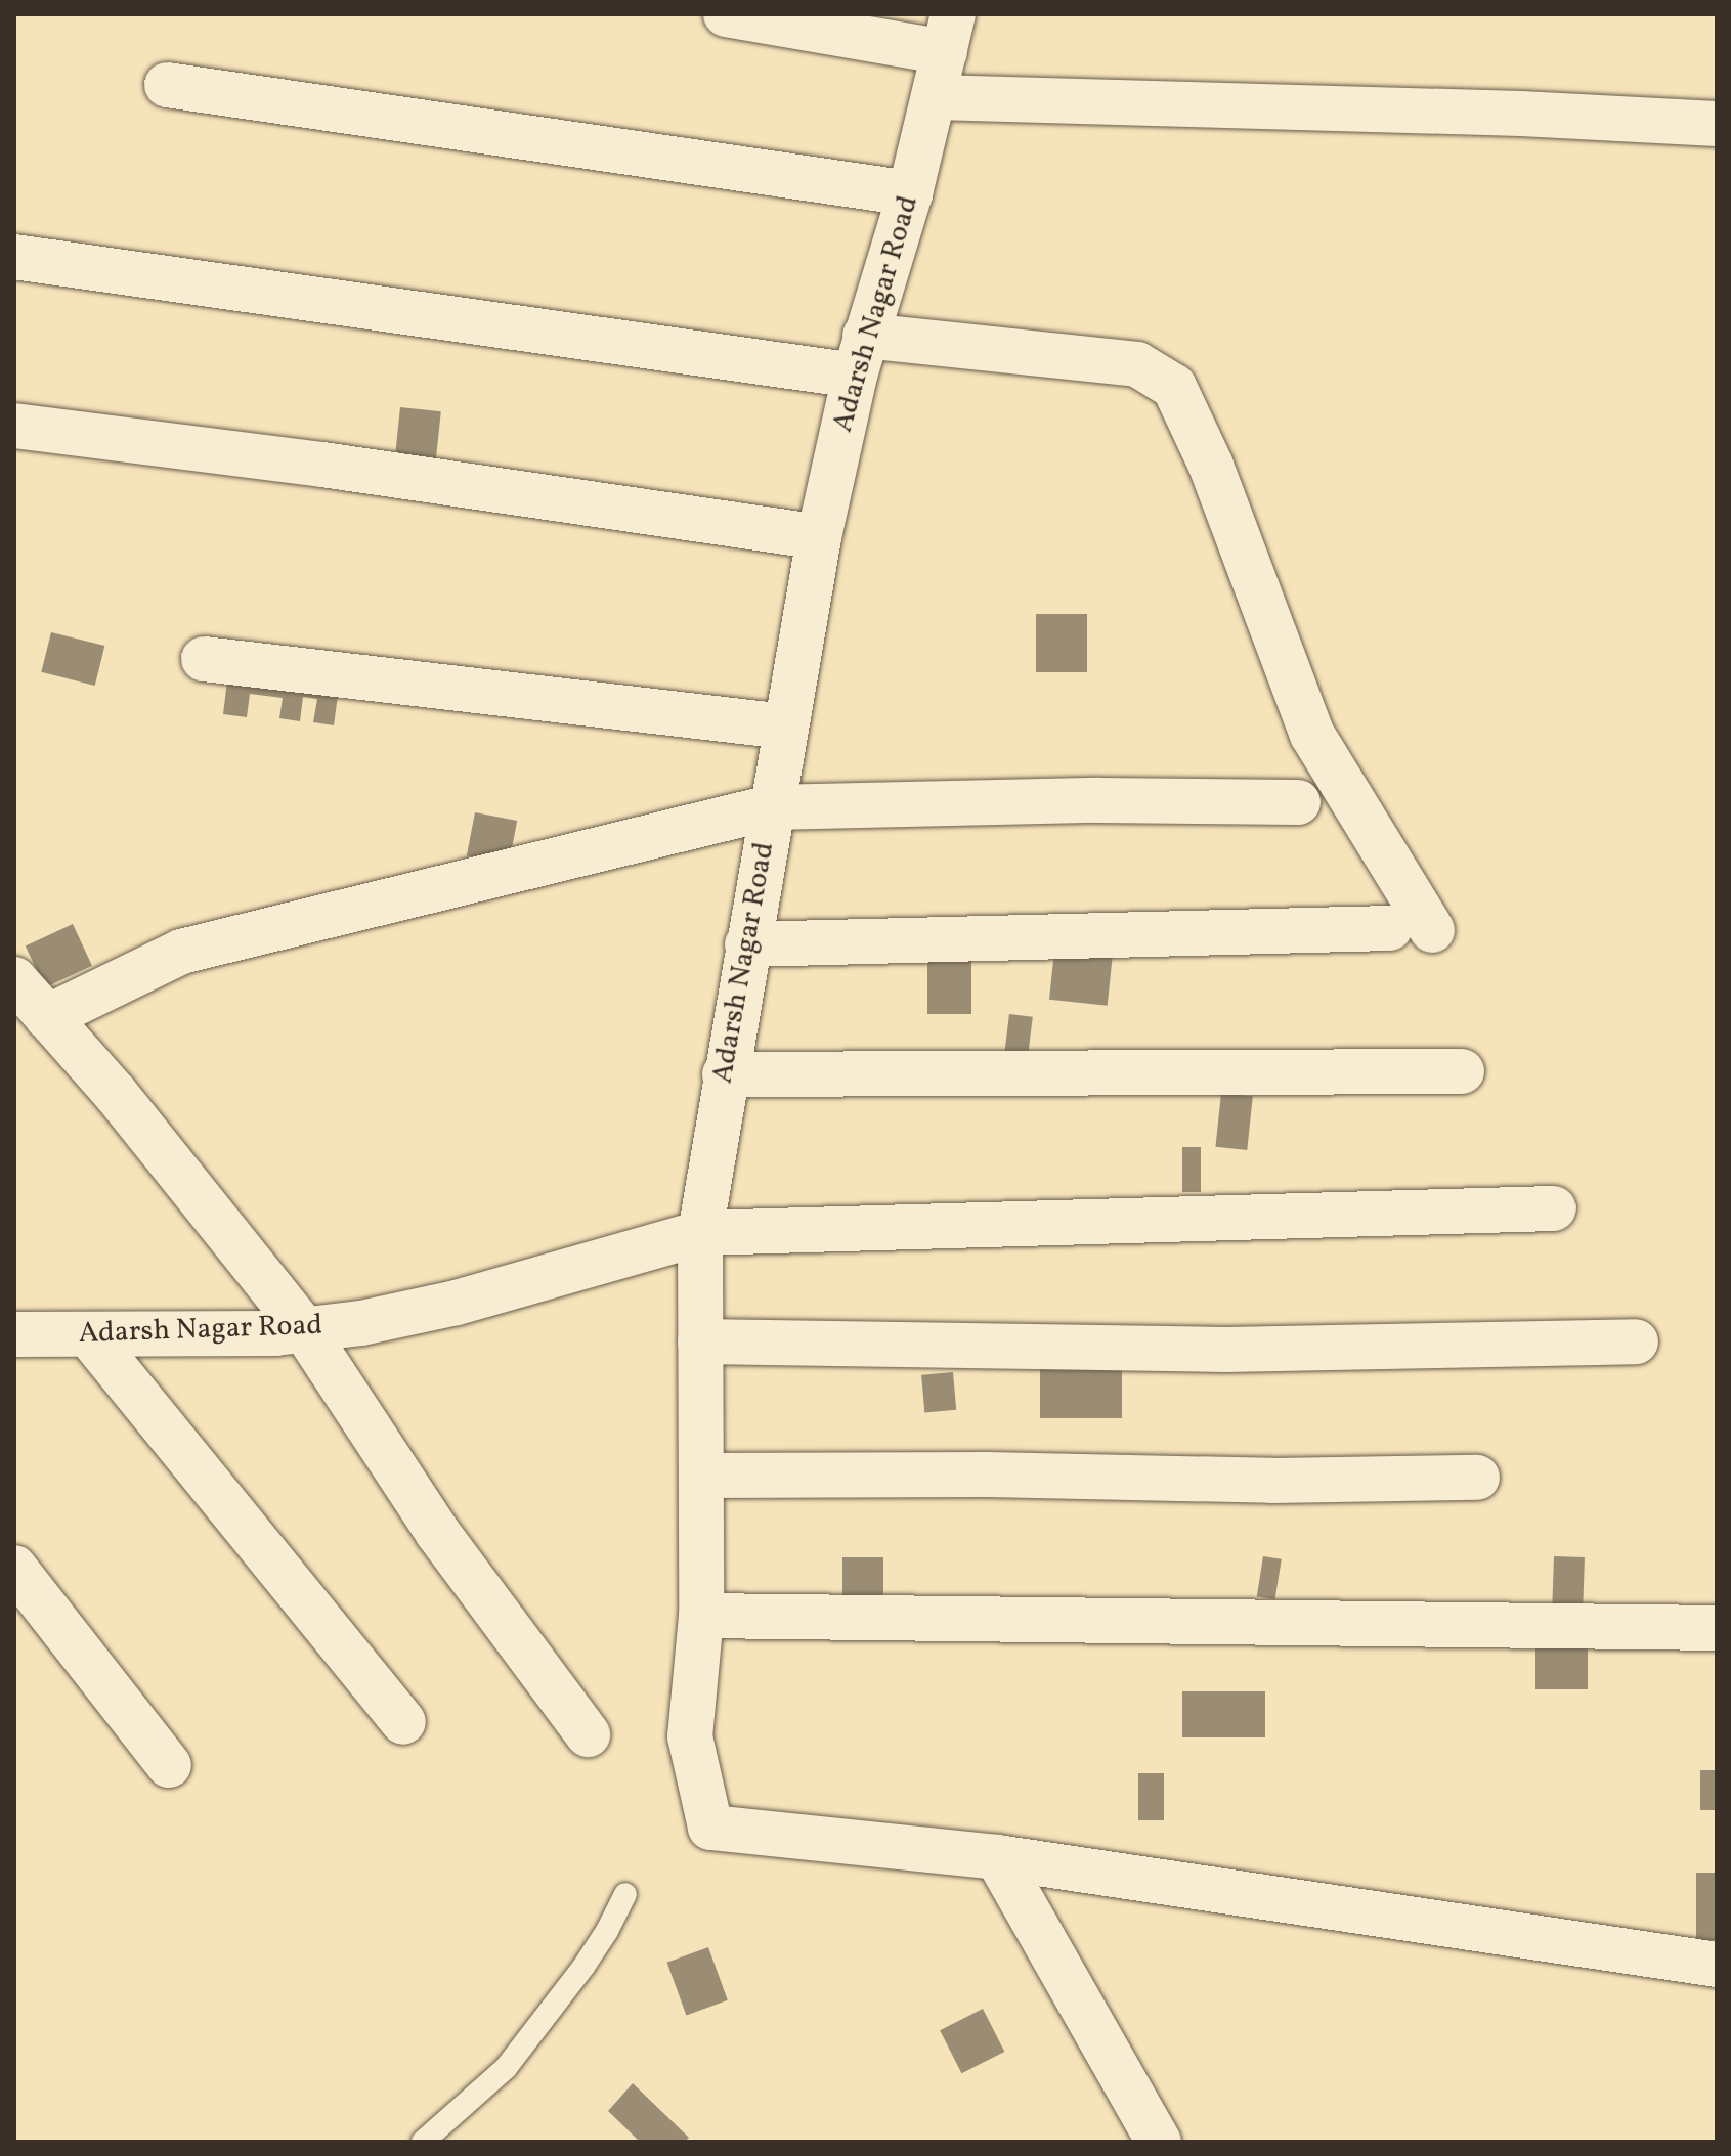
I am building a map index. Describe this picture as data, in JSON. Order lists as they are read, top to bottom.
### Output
{
  "streets": {
    "street": ["Adarsh Nagar Road"]
  }
}
